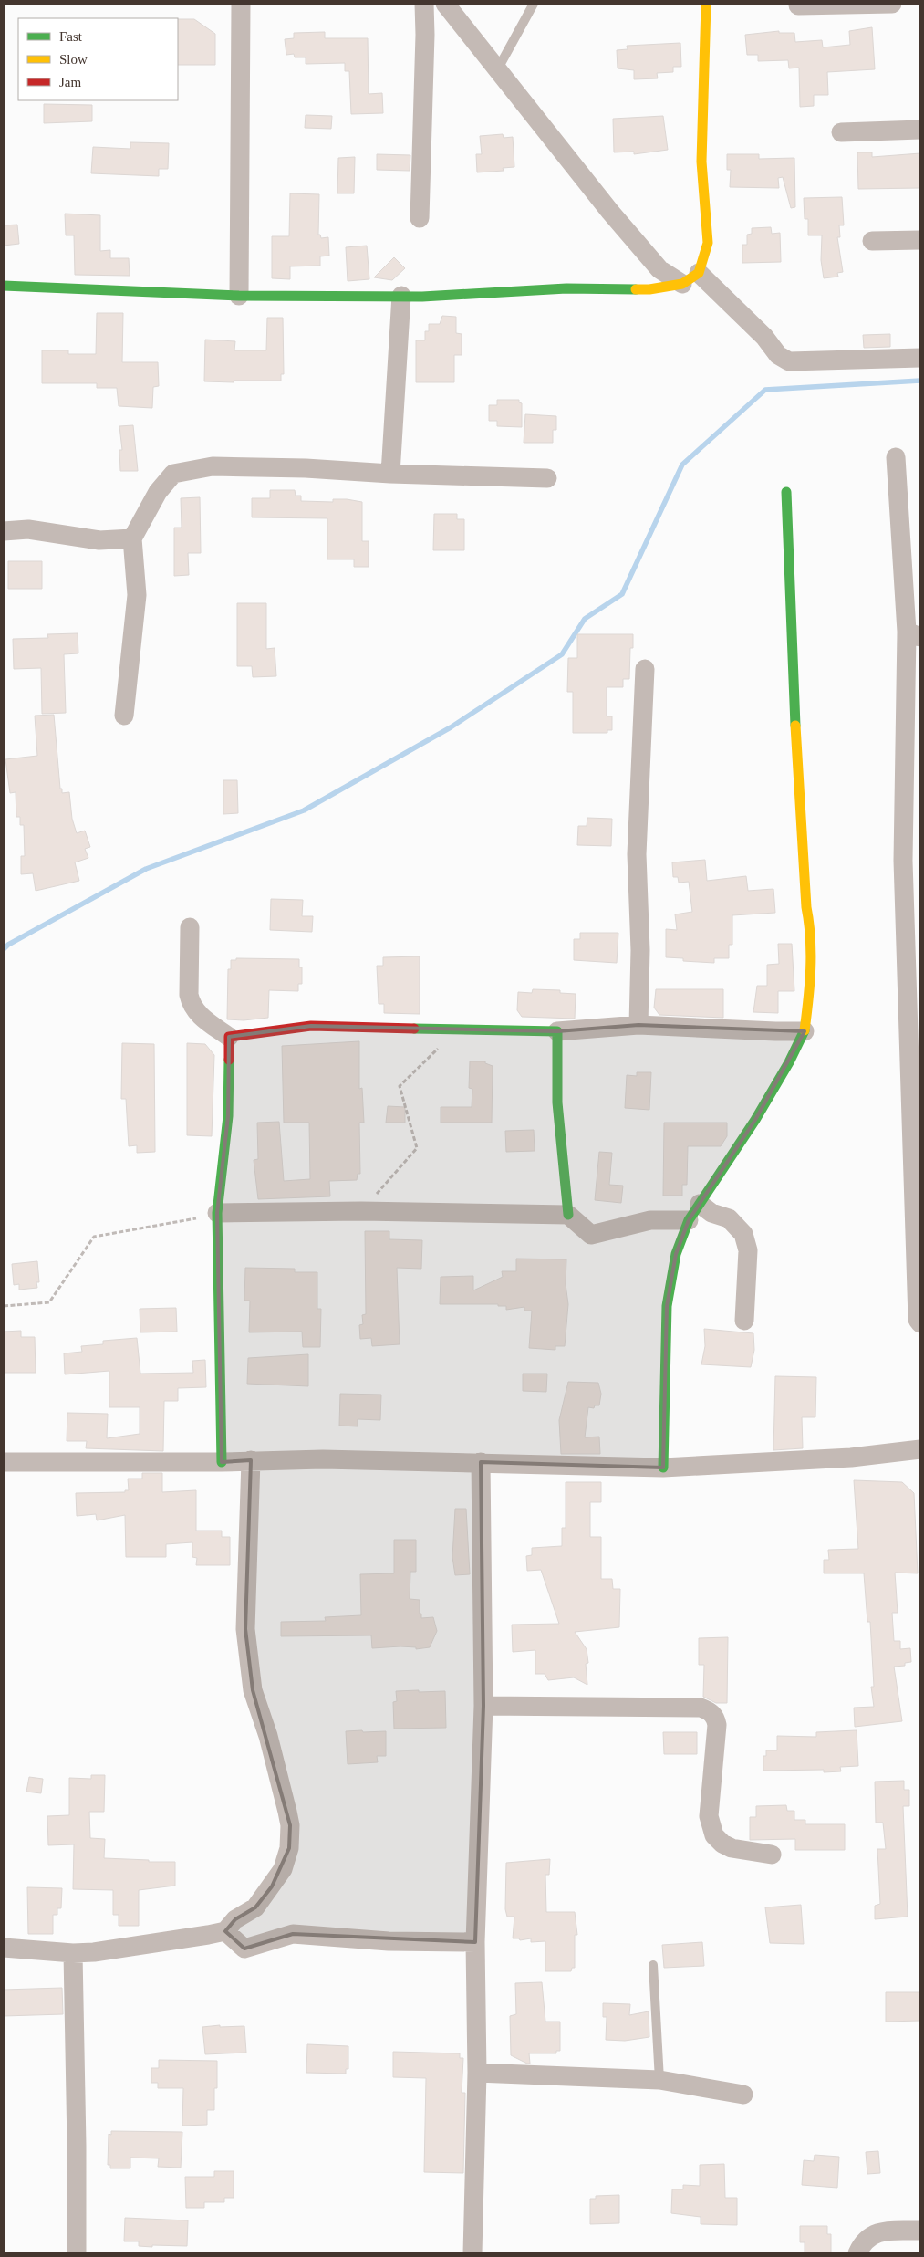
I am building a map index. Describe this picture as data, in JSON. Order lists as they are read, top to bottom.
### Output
{
  "legend": ["Fast", "Slow", "Jam"]
}
